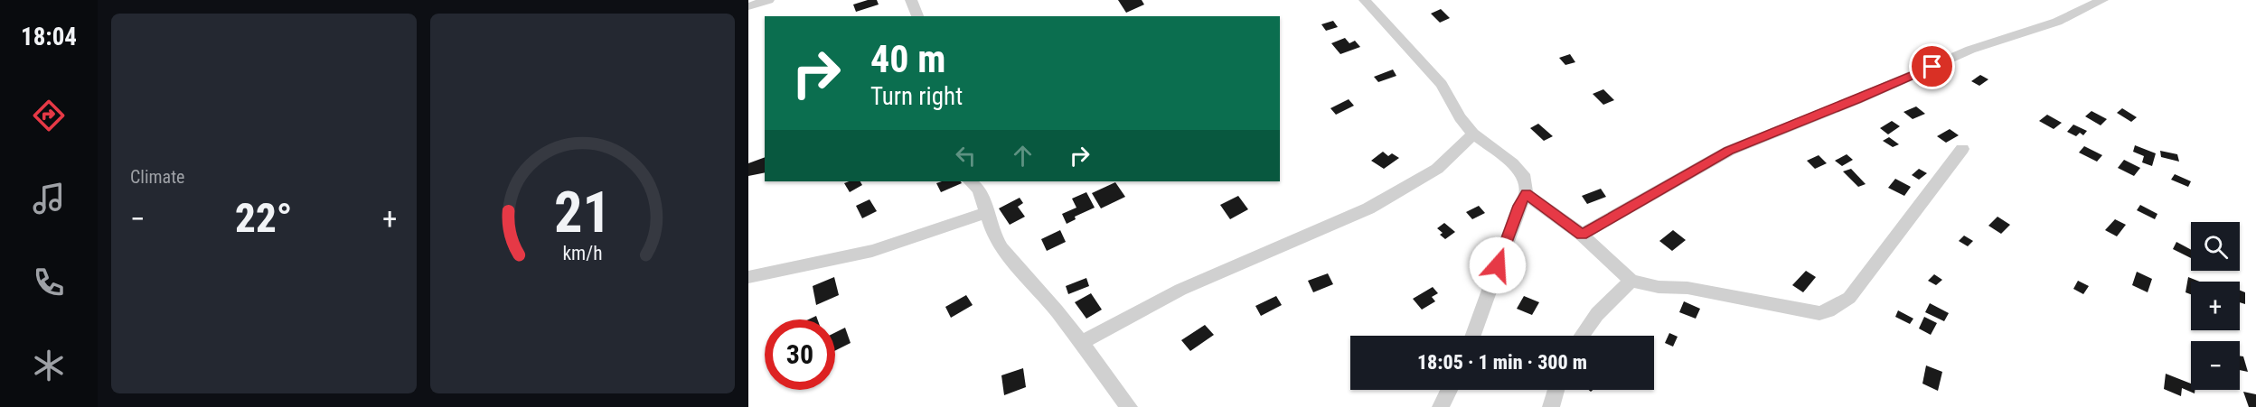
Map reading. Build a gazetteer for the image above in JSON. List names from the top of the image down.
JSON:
{
  "page": {
    "tabs": "18:04",
    "tile": "Climate",
    "turn": ["40 m", "Turn right"],
    "heat": ["−", "22°", "+"],
    "map_buttons": ["+", "−"],
    "limit": "30",
    "trip": "18:05 · 1 min · 300 m",
    "gauge": ["21", "km/h"]
  }
}
